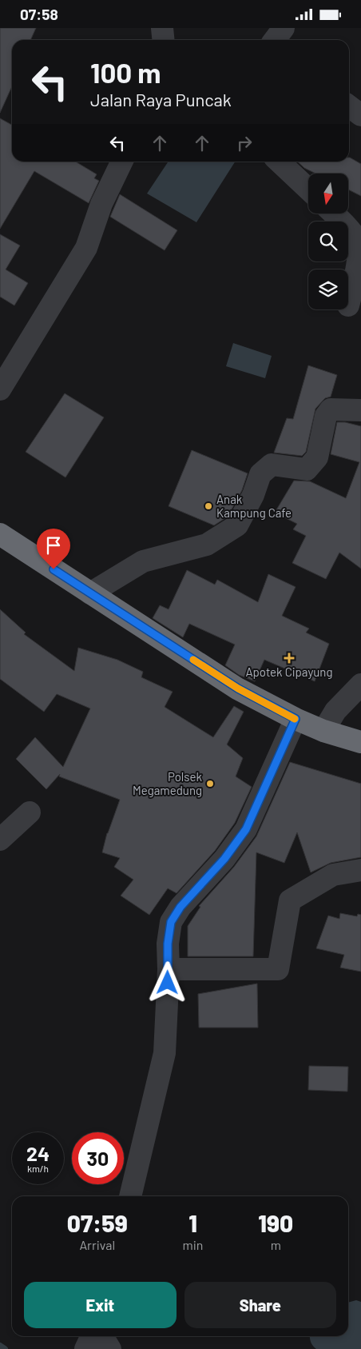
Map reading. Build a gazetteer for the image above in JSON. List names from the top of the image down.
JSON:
{
  "places": {
    "other": ["Anak Kampung Cafe", "Polsek Megamedung"],
    "health": ["Apotek Cipayung"]
  },
  "north": "bottom",
  "page": {
    "status": "07:58",
    "turn": ["100 m", "Jalan Raya Puncak"],
    "speed": "24 km/h",
    "limit": "30",
    "eta": [
      "07:59",
      "Arrival",
      "1",
      "min",
      "190",
      "m"
    ],
    "buttons": ["Exit", "Share"]
  }
}
